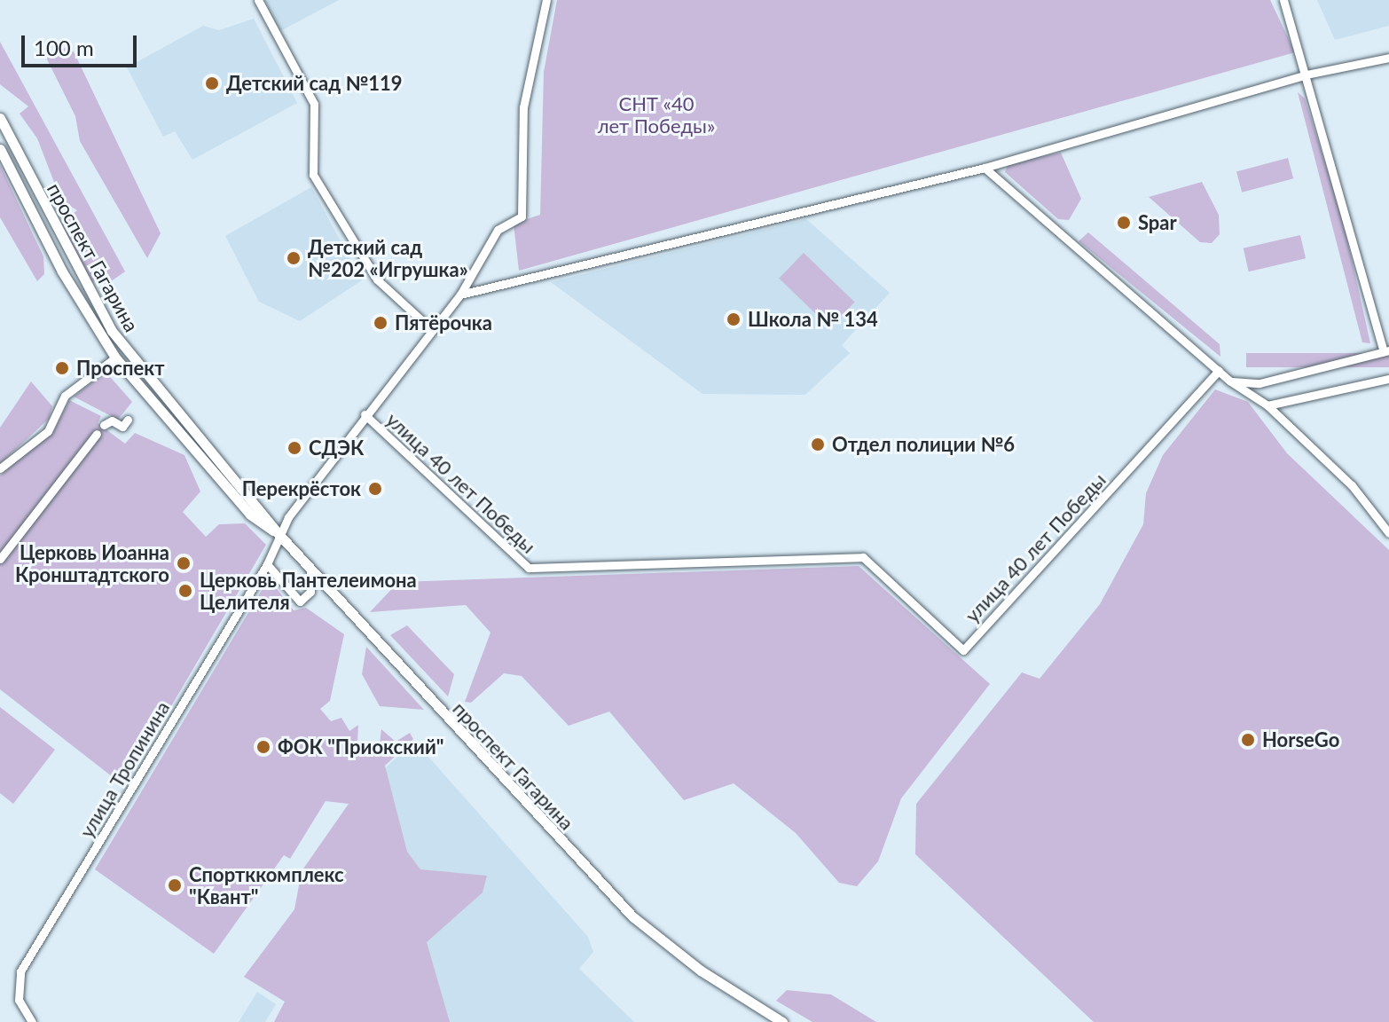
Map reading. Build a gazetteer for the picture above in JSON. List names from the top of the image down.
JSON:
{
  "streets": {
    "main road": ["проспект Гагарина"],
    "street": ["улица 40 лет Победы", "улица Тропинина"]
  },
  "crossings": [
    ["проспект Гагарина", "улица Тропинина"],
    ["улица 40 лет Победы", "улица Тропинина"]
  ],
  "parks": ["СНТ «40 лет Победы»"],
  "places": [
    "Детский сад №119",
    "Spar",
    "Детский сад №202 «Игрушка»",
    "Школа № 134",
    "Пятёрочка",
    "Проспект",
    "Отдел полиции №6",
    "СДЭК",
    "Перекрёсток",
    "Церковь Иоанна Кронштадтского",
    "Церковь Пантелеимона Целителя",
    "HorseGo",
    "ФОК \"Приокский\"",
    "Спортккомплекс \"Квант\""
  ],
  "scale_bar": "100 m"
}
